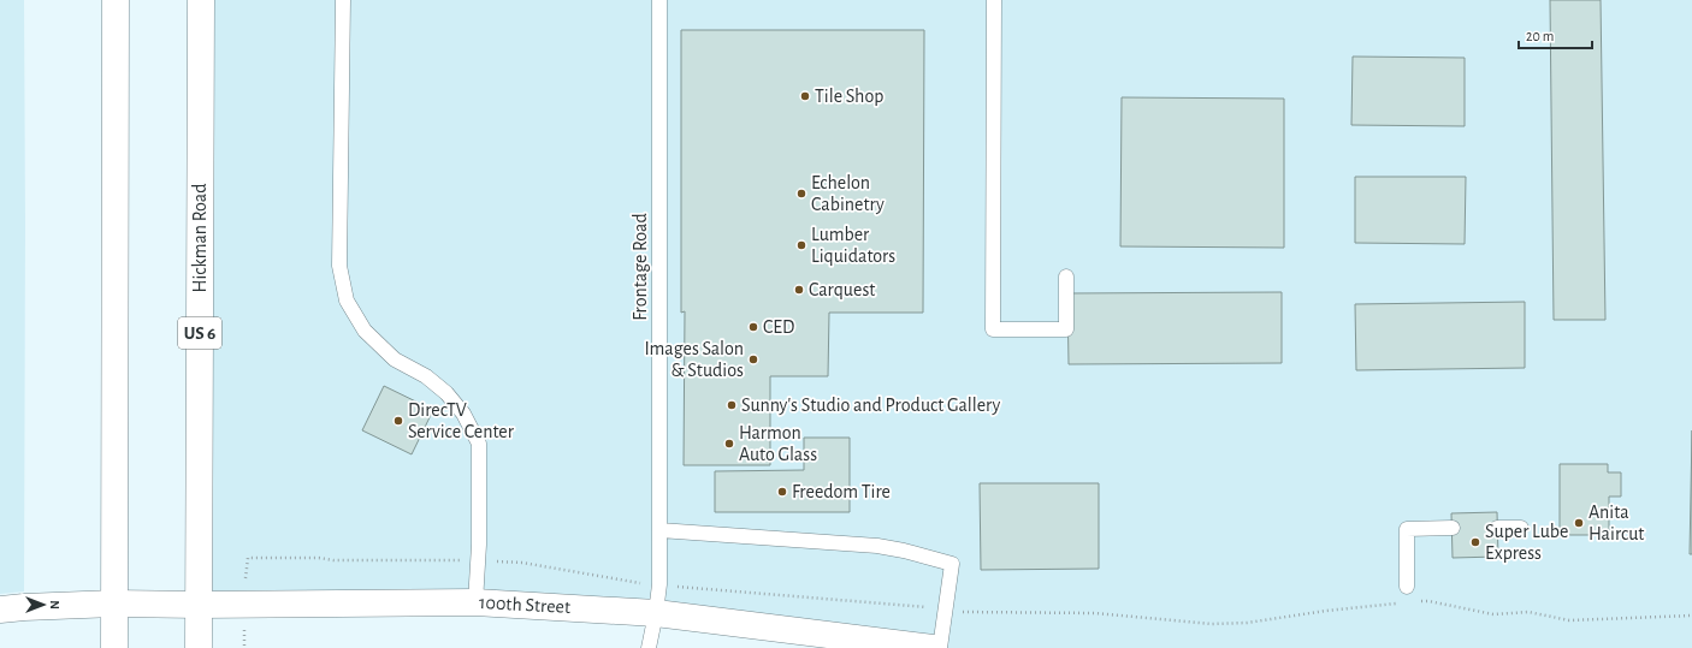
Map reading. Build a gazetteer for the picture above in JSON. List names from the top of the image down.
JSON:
{
  "streets": {
    "main road": ["Hickman Road", "US 6", "100th Street"],
    "lane": ["Frontage Road"]
  },
  "crossings": [
    ["Hickman Road", "100th Street"],
    ["Frontage Road", "100th Street"]
  ],
  "places": [
    "Tile Shop",
    "Echelon Cabinetry",
    "Lumber Liquidators",
    "Carquest",
    "CED",
    "Images Salon & Studios",
    "Sunny's Studio and Product Gallery",
    "DirecTV Service Center",
    "Harmon Auto Glass",
    "Freedom Tire",
    "Anita Haircut",
    "Super Lube Express"
  ],
  "scale_bar": "20 m",
  "north": "right"
}
